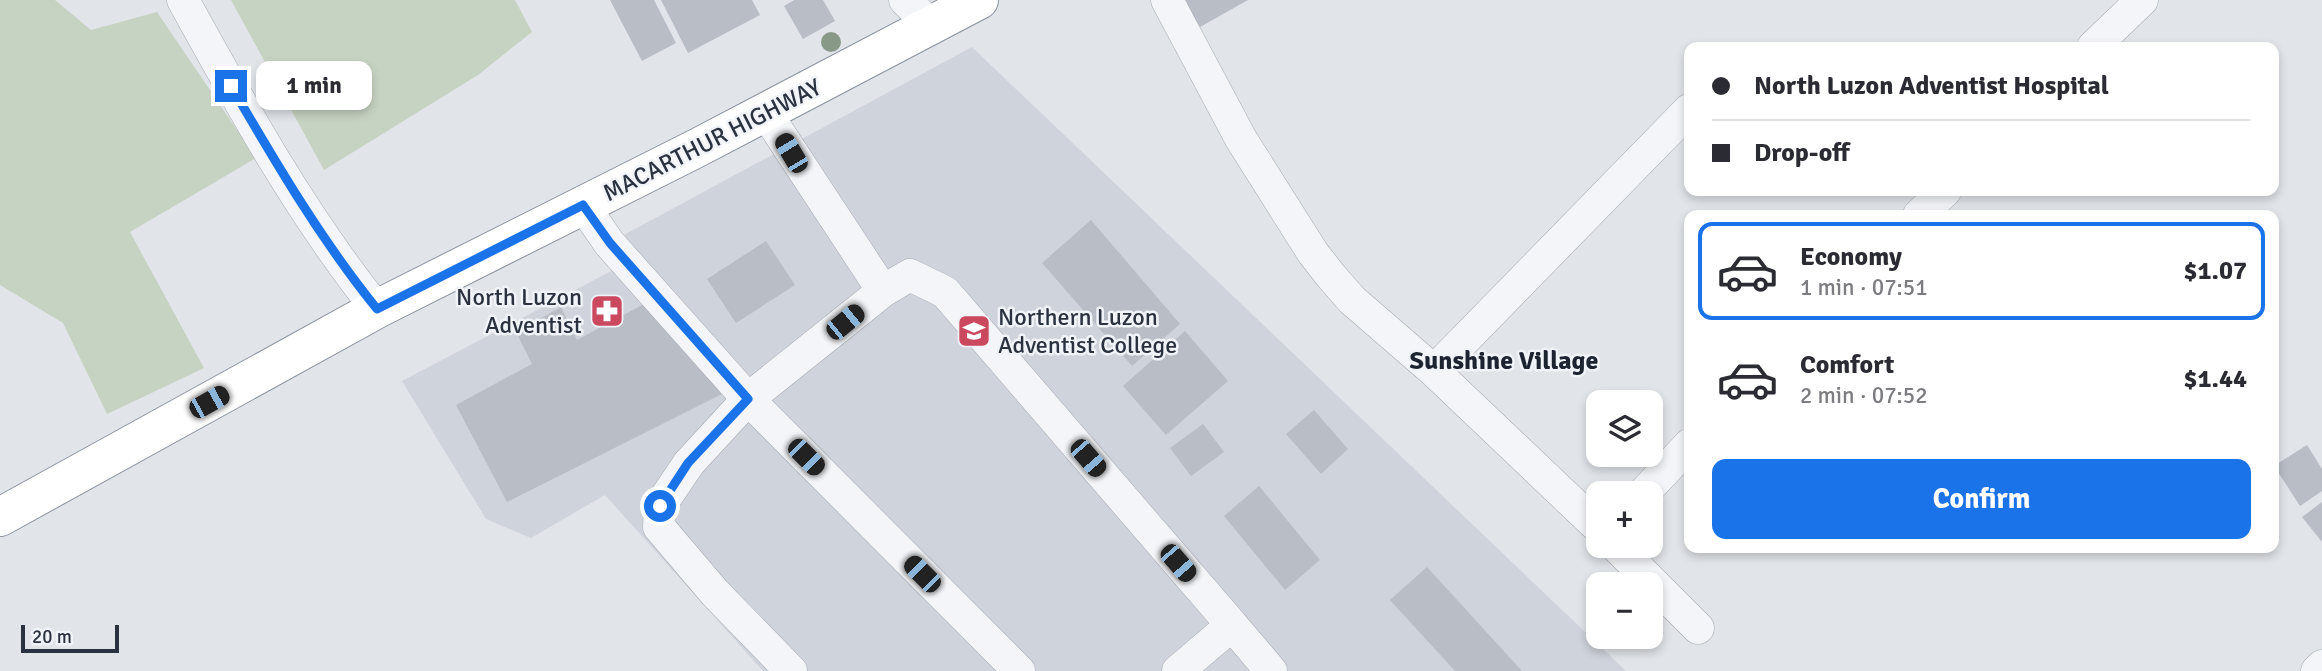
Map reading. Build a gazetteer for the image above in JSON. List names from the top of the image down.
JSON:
{
  "streets": {
    "highway": ["MACARTHUR HIGHWAY"]
  },
  "districts": ["Sunshine Village"],
  "places": {
    "pharmacy": ["North Luzon Adventist"],
    "school or university": ["Northern Luzon Adventist College"]
  },
  "scale_bar": "20 m",
  "page": {
    "banner": ["North Luzon Adventist Hospital", "Drop-off"],
    "bubble": "1 min",
    "list": [
      {
        "name": "Economy",
        "note": "1 min · 07:51",
        "value": "$1.07"
      },
      {
        "name": "Comfort",
        "note": "2 min · 07:52",
        "value": "$1.44"
      }
    ],
    "map_buttons": ["+", "−"],
    "buttons": "Confirm",
    "scale": "20 m"
  }
}
